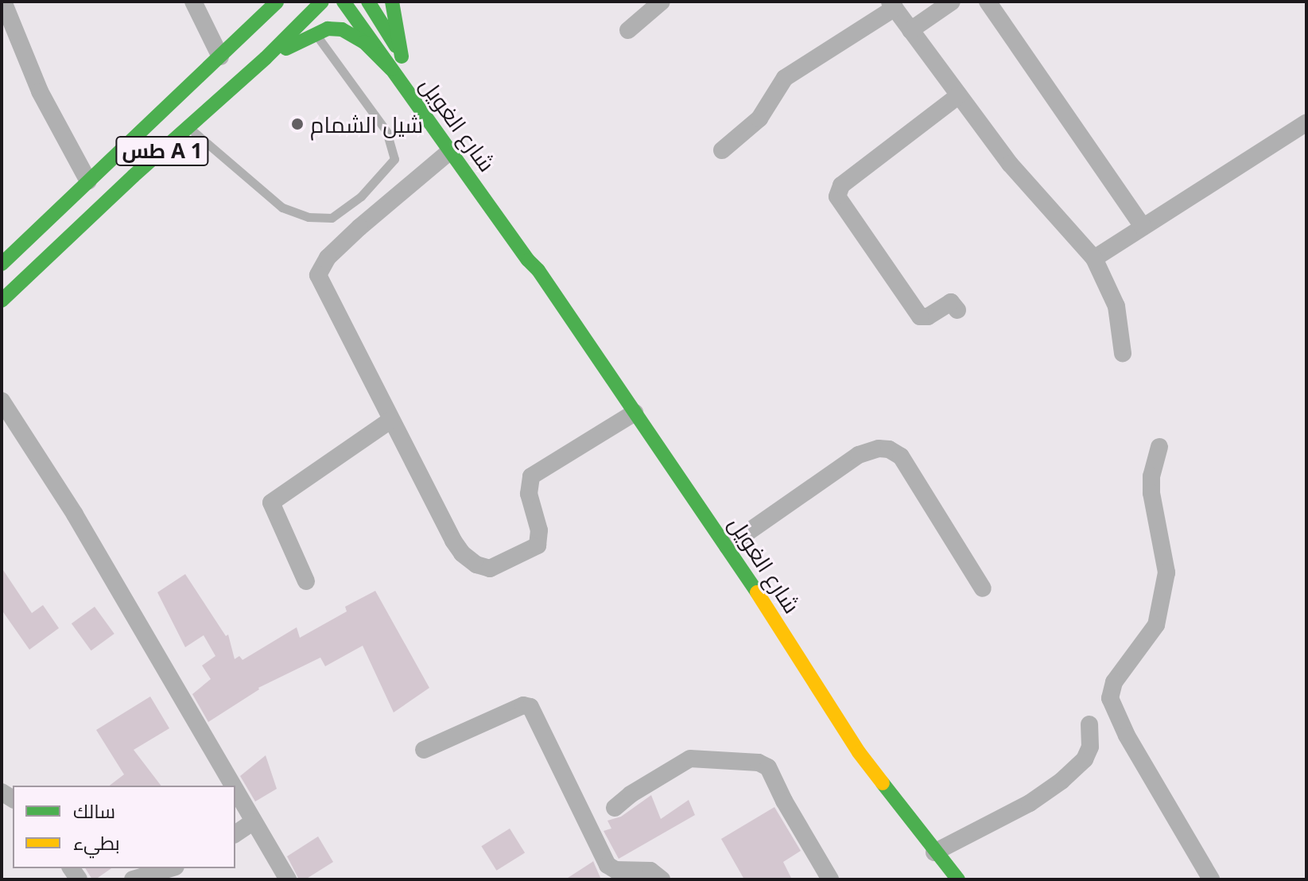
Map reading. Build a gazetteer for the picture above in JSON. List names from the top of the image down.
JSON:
{
  "streets": {
    "main road": ["شارع الغويل", "طس A 1"]
  },
  "places": ["شيل الشمام"],
  "legend": ["سالك", "بطيء"]
}
